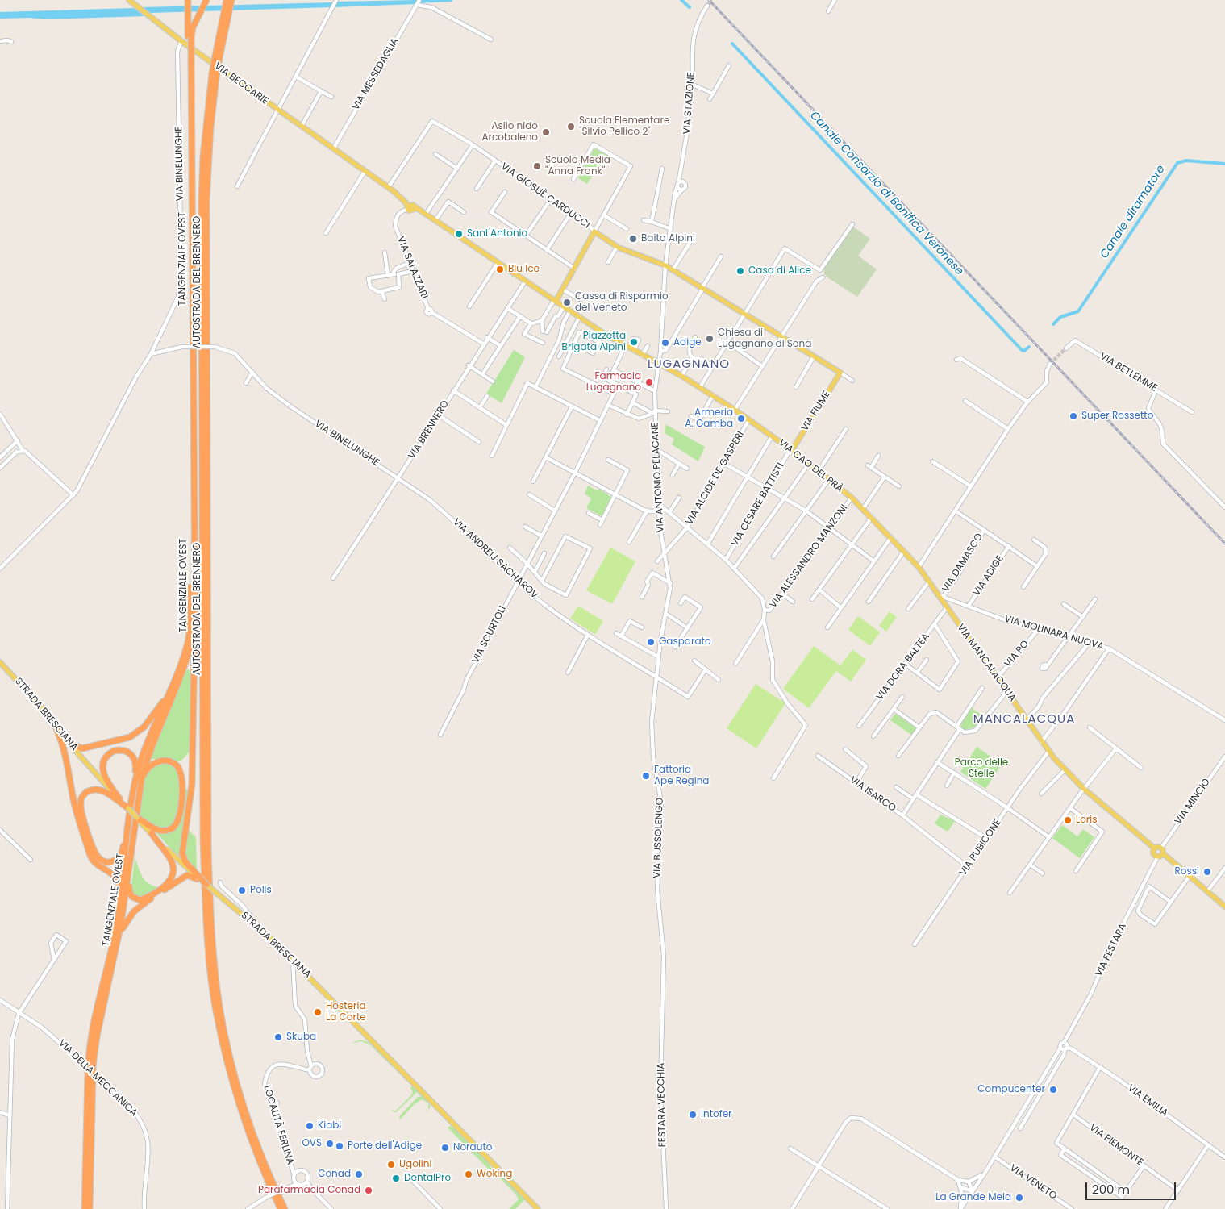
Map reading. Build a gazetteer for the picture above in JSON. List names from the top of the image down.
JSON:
{
  "streets": {
    "highway": ["TANGENZIALE OVEST", "AUTOSTRADA DEL BRENNERO"],
    "main road": [
      "VIA BECCARIE",
      "VIA FIUME",
      "VIA CAO DEL PRÀ",
      "VIA MANCALACQUA",
      "STRADA BRESCIANA"
    ],
    "street": [
      "VIA MESSEDAGLIA",
      "VIA STAZIONE",
      "VIA BINELUNGHE",
      "VIA GIOSUÈ CARDUCCI",
      "VIA SALAZZARI",
      "VIA BETLEMME",
      "VIA BRENNERO",
      "VIA ANTONIO PELACANE",
      "VIA ALCIDE DE GASPERI",
      "VIA CESARE BATTISTI",
      "VIA ALESSANDRO MANZONI",
      "VIA ANDREIJ SACHAROV",
      "VIA DAMASCO",
      "VIA ADIGE",
      "VIA MOLINARA NUOVA",
      "VIA SCURTOLI",
      "VIA PO",
      "VIA DORA BALTEA",
      "VIA ISARCO",
      "VIA MINCIO",
      "VIA BUSSOLENGO",
      "VIA RUBICONE",
      "VIA FESTARA",
      "VIA DELLA MECCANICA",
      "VIA EMILIA",
      "FESTARA VECCHIA",
      "LOCALITÀ FERLINA",
      "VIA PIEMONTE",
      "VIA VENETO"
    ]
  },
  "crossings": [
    ["VIA MESSEDAGLIA", "VIA BECCARIE"],
    ["VIA BECCARIE", "VIA BINELUNGHE"],
    ["VIA BECCARIE", "VIA GIOSUÈ CARDUCCI"],
    ["VIA BECCARIE", "VIA SALAZZARI"],
    ["VIA STAZIONE", "VIA CAO DEL PRÀ"],
    ["VIA STAZIONE", "VIA ANTONIO PELACANE"],
    ["VIA BINELUNGHE", "VIA BRENNERO"],
    ["VIA BINELUNGHE", "VIA ANDREIJ SACHAROV"],
    ["VIA SALAZZARI", "VIA BRENNERO"],
    ["VIA FIUME", "VIA CAO DEL PRÀ"],
    ["VIA FIUME", "VIA CESARE BATTISTI"],
    ["VIA BRENNERO", "VIA CAO DEL PRÀ"],
    ["VIA BRENNERO", "VIA ANDREIJ SACHAROV"],
    ["VIA CAO DEL PRÀ", "VIA ANTONIO PELACANE"],
    ["VIA CAO DEL PRÀ", "VIA ALCIDE DE GASPERI"],
    ["VIA CAO DEL PRÀ", "VIA CESARE BATTISTI"],
    ["VIA CAO DEL PRÀ", "VIA ALESSANDRO MANZONI"],
    ["VIA CAO DEL PRÀ", "VIA DAMASCO"],
    ["VIA CAO DEL PRÀ", "VIA MOLINARA NUOVA"],
    ["VIA CAO DEL PRÀ", "VIA MANCALACQUA"],
    ["VIA ANTONIO PELACANE", "VIA ALCIDE DE GASPERI"],
    ["VIA ANTONIO PELACANE", "VIA ANDREIJ SACHAROV"],
    ["VIA ANTONIO PELACANE", "VIA BUSSOLENGO"],
    ["VIA ANDREIJ SACHAROV", "VIA SCURTOLI"],
    ["VIA ANDREIJ SACHAROV", "VIA BUSSOLENGO"],
    ["VIA DAMASCO", "VIA ADIGE"],
    ["VIA DAMASCO", "VIA MOLINARA NUOVA"],
    ["VIA DAMASCO", "VIA MANCALACQUA"],
    ["VIA ADIGE", "VIA MOLINARA NUOVA"],
    ["VIA MOLINARA NUOVA", "VIA PO"],
    ["VIA MOLINARA NUOVA", "VIA MANCALACQUA"],
    ["VIA PO", "VIA MANCALACQUA"],
    ["VIA MANCALACQUA", "VIA DORA BALTEA"],
    ["VIA MANCALACQUA", "VIA RUBICONE"],
    ["VIA BUSSOLENGO", "FESTARA VECCHIA"],
    ["VIA FESTARA", "VIA EMILIA"]
  ],
  "districts": ["LUGAGNANO", "MANCALACQUA"],
  "water": ["Canale Consorzio di Bonifica Veronese", "Canale diramatore"],
  "parks": ["Parco delle Stelle"],
  "places": [
    "Scuola Elementare \"Silvio Pellico 2\"",
    "Asilo nido Arcobaleno",
    "Scuola Media \"Anna Frank\"",
    "Sant'Antonio",
    "Baita Alpini",
    "Blu Ice",
    "Casa di Alice",
    "Cassa di Risparmio del Veneto",
    "Chiesa di Lugagnano di Sona",
    "Piazzetta Brigata Alpini",
    "Adige",
    "Farmacia Lugagnano",
    "Super Rossetto",
    "Armeria A. Gamba",
    "Gasparato",
    "Fattoria Ape Regina",
    "Loris",
    "Rossi",
    "Polis",
    "Hosteria La Corte",
    "Skuba",
    "Compucenter",
    "Intofer",
    "Kiabi",
    "OVS",
    "Porte dell'Adige",
    "Norauto",
    "Ugolini",
    "Conad",
    "Woking",
    "DentalPro",
    "Parafarmacia Conad",
    "La Grande Mela"
  ],
  "scale_bar": "200 m"
}
